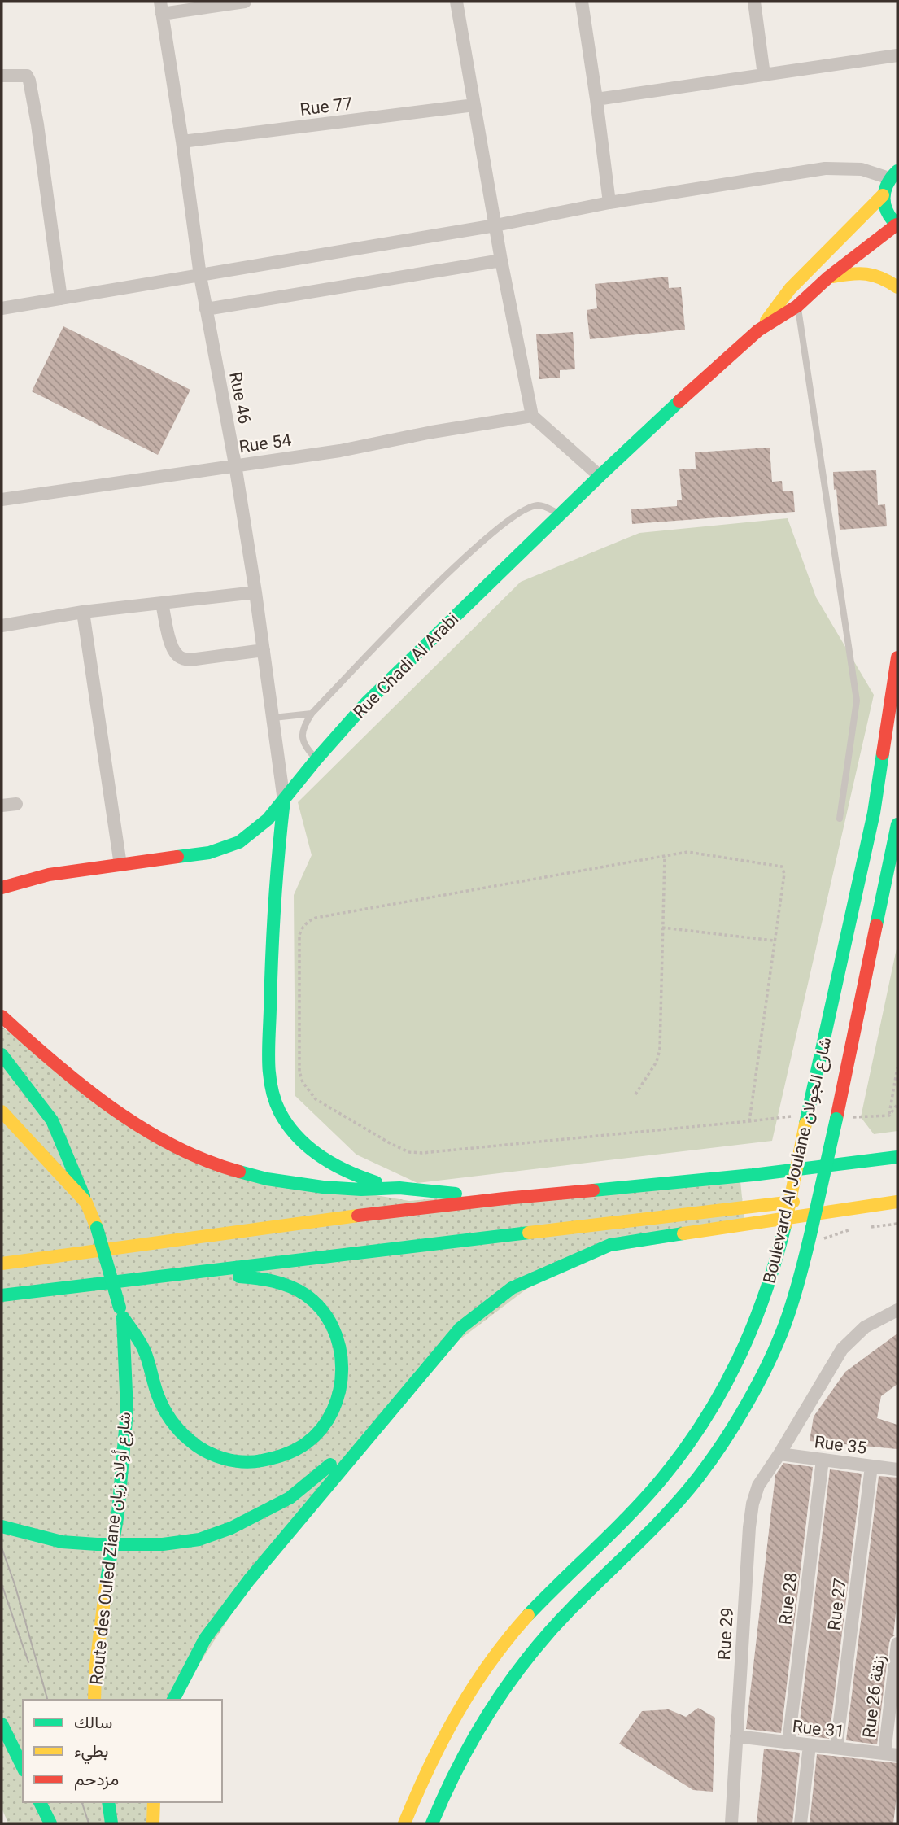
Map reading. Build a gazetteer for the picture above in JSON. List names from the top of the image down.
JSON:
{
  "streets": {
    "main road": ["Rue Chadi Al Arabi", "Boulevard Al Joulane شارع الجولان", "Route des Ouled Ziane شارع أولاد زيان"],
    "street": [
      "Rue 77",
      "Rue 46",
      "Rue 54",
      "Rue 35",
      "Rue 28",
      "Rue 27",
      "Rue 29",
      "Rue 26 زنقة",
      "Rue 31"
    ]
  },
  "crossings": [
    ["Rue 77", "Rue 46"],
    ["Rue 46", "Rue 54"],
    ["Rue 46", "Rue Chadi Al Arabi"],
    ["Rue 35", "Rue 28"],
    ["Rue 35", "Rue 27"],
    ["Rue 35", "Rue 29"],
    ["Rue 28", "Rue 31"],
    ["Rue 27", "Rue 31"],
    ["Rue 29", "Rue 31"],
    ["Rue 26 زنقة", "Rue 31"]
  ],
  "legend": ["سالك", "بطيء", "مزدحم"]
}
